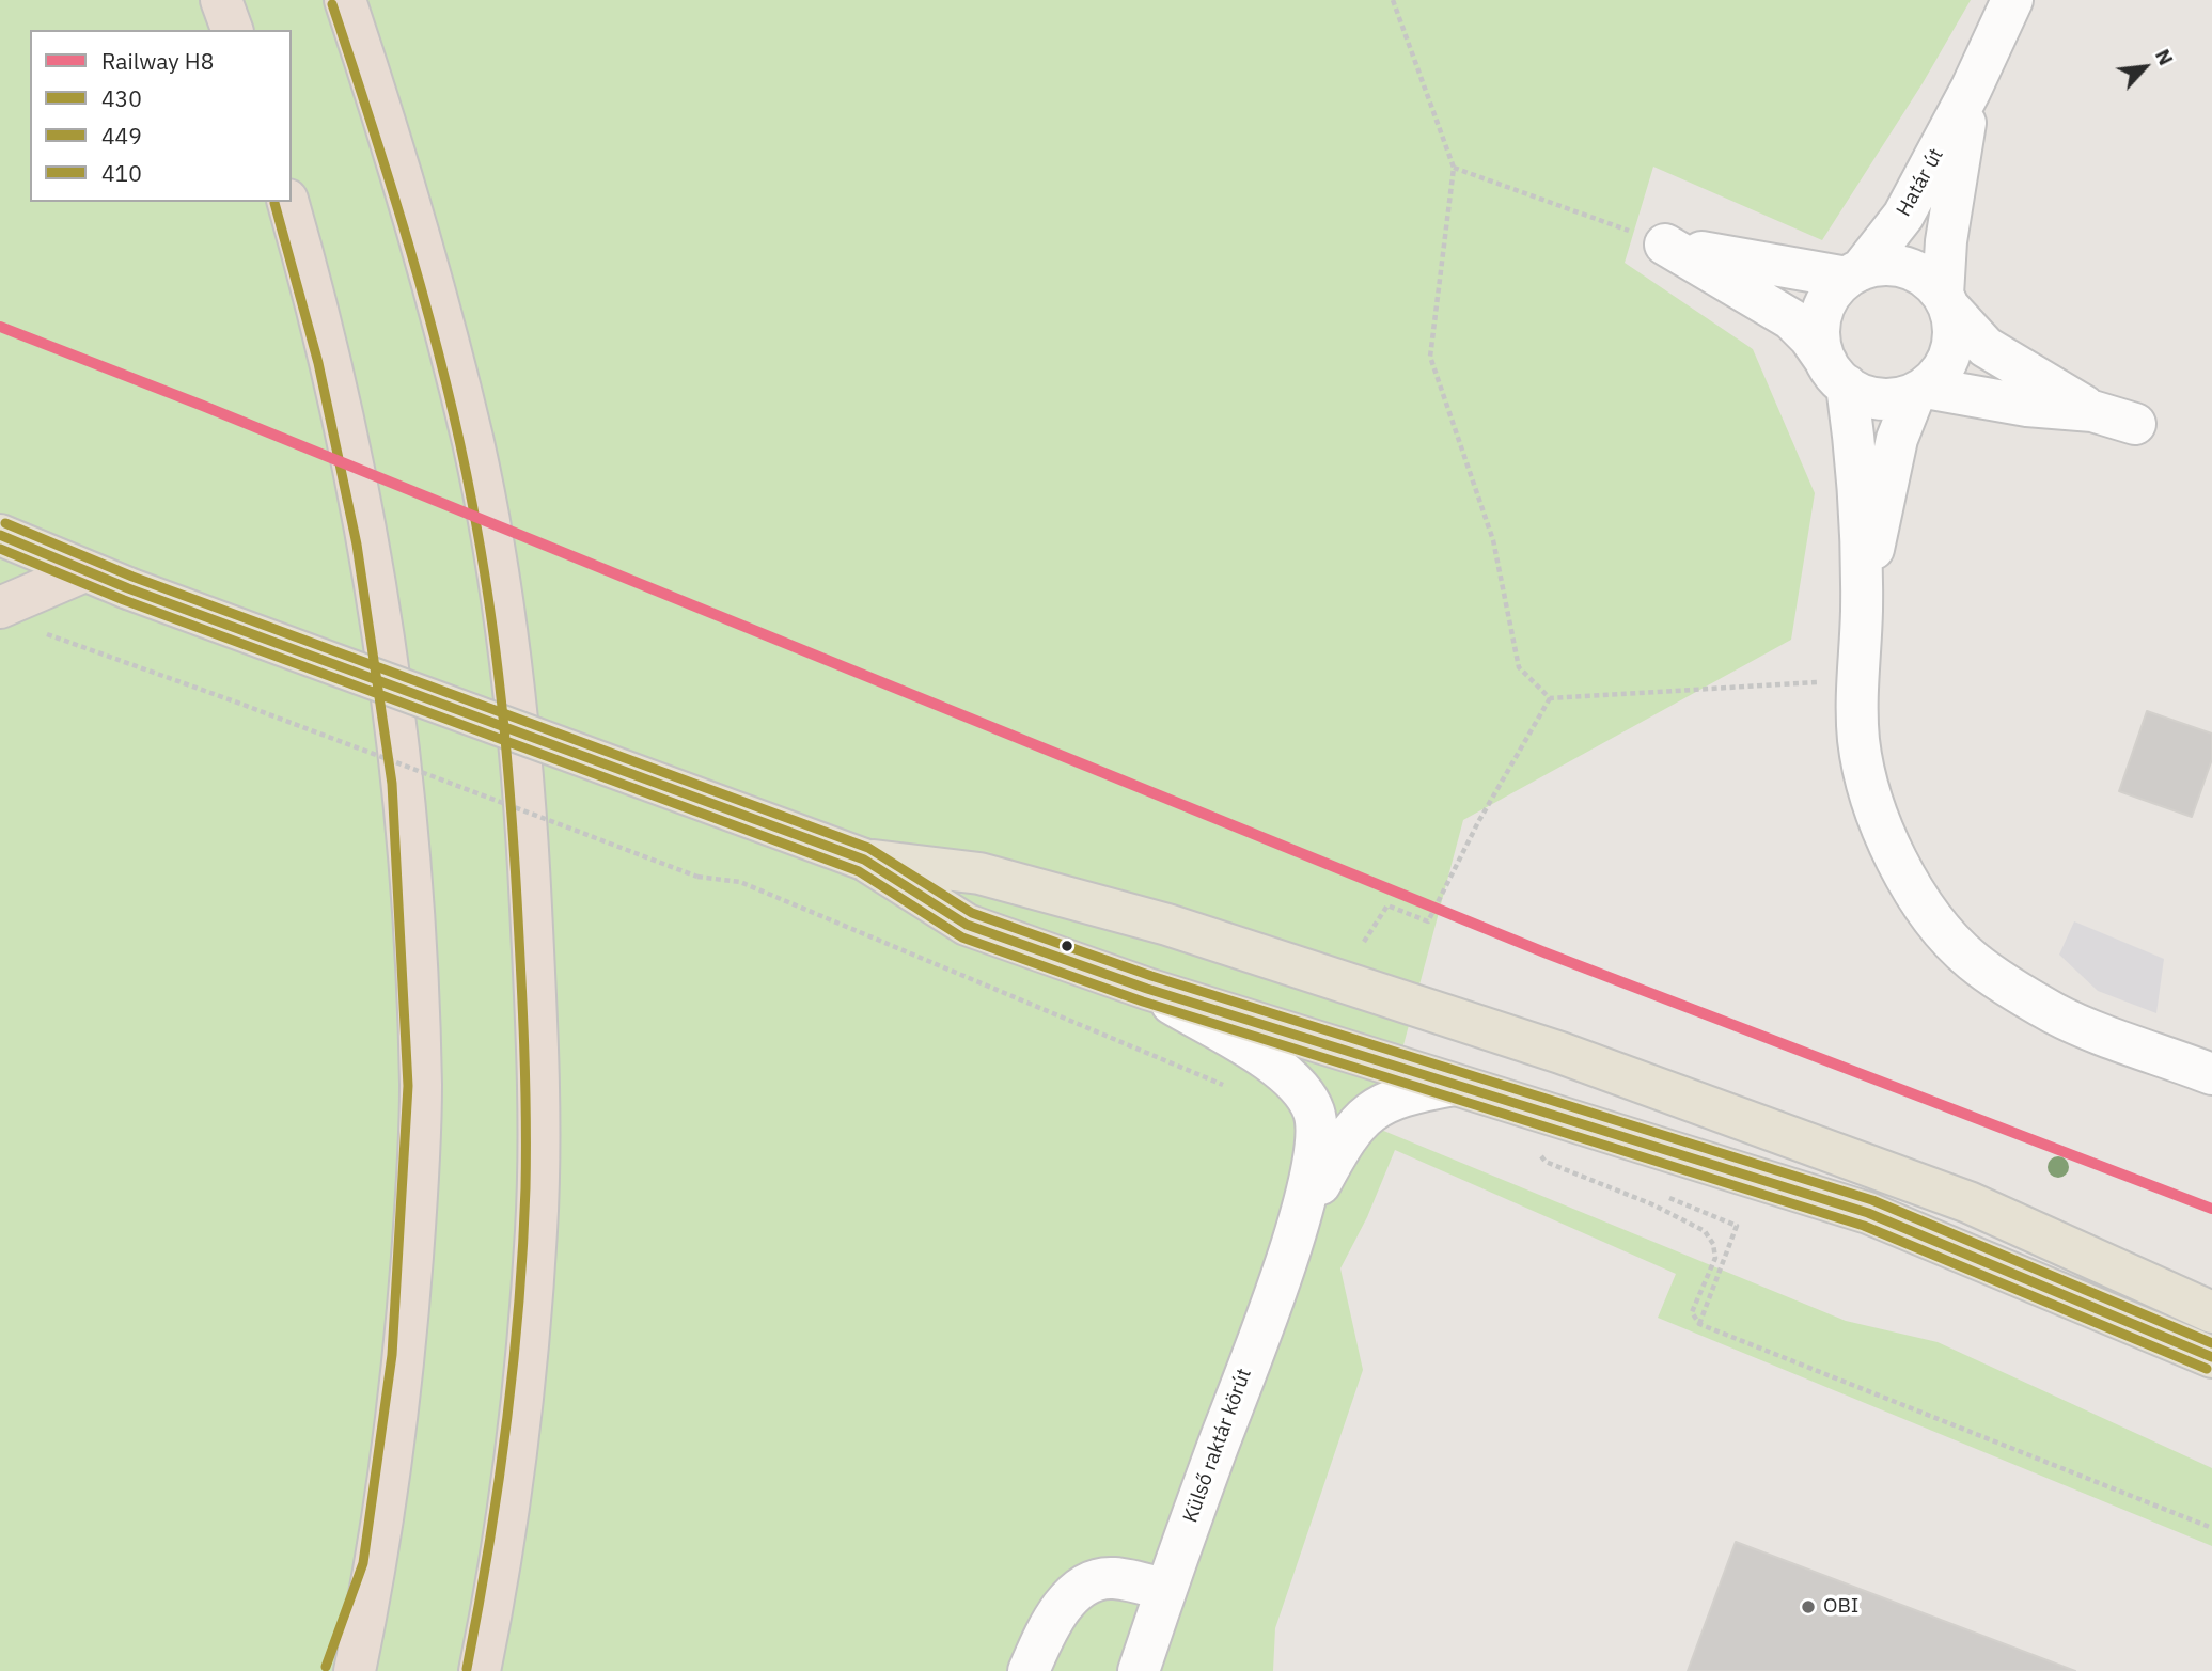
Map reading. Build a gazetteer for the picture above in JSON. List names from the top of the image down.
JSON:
{
  "streets": {
    "street": ["Határ út", "Külső raktár körút"]
  },
  "places": ["OBI"],
  "lines": [
    "transit line 449",
    "rail line H8",
    "transit line 410",
    "transit line 430"
  ],
  "legend": [
    "Railway H8",
    "430",
    "449",
    "410"
  ],
  "north": "top right"
}
